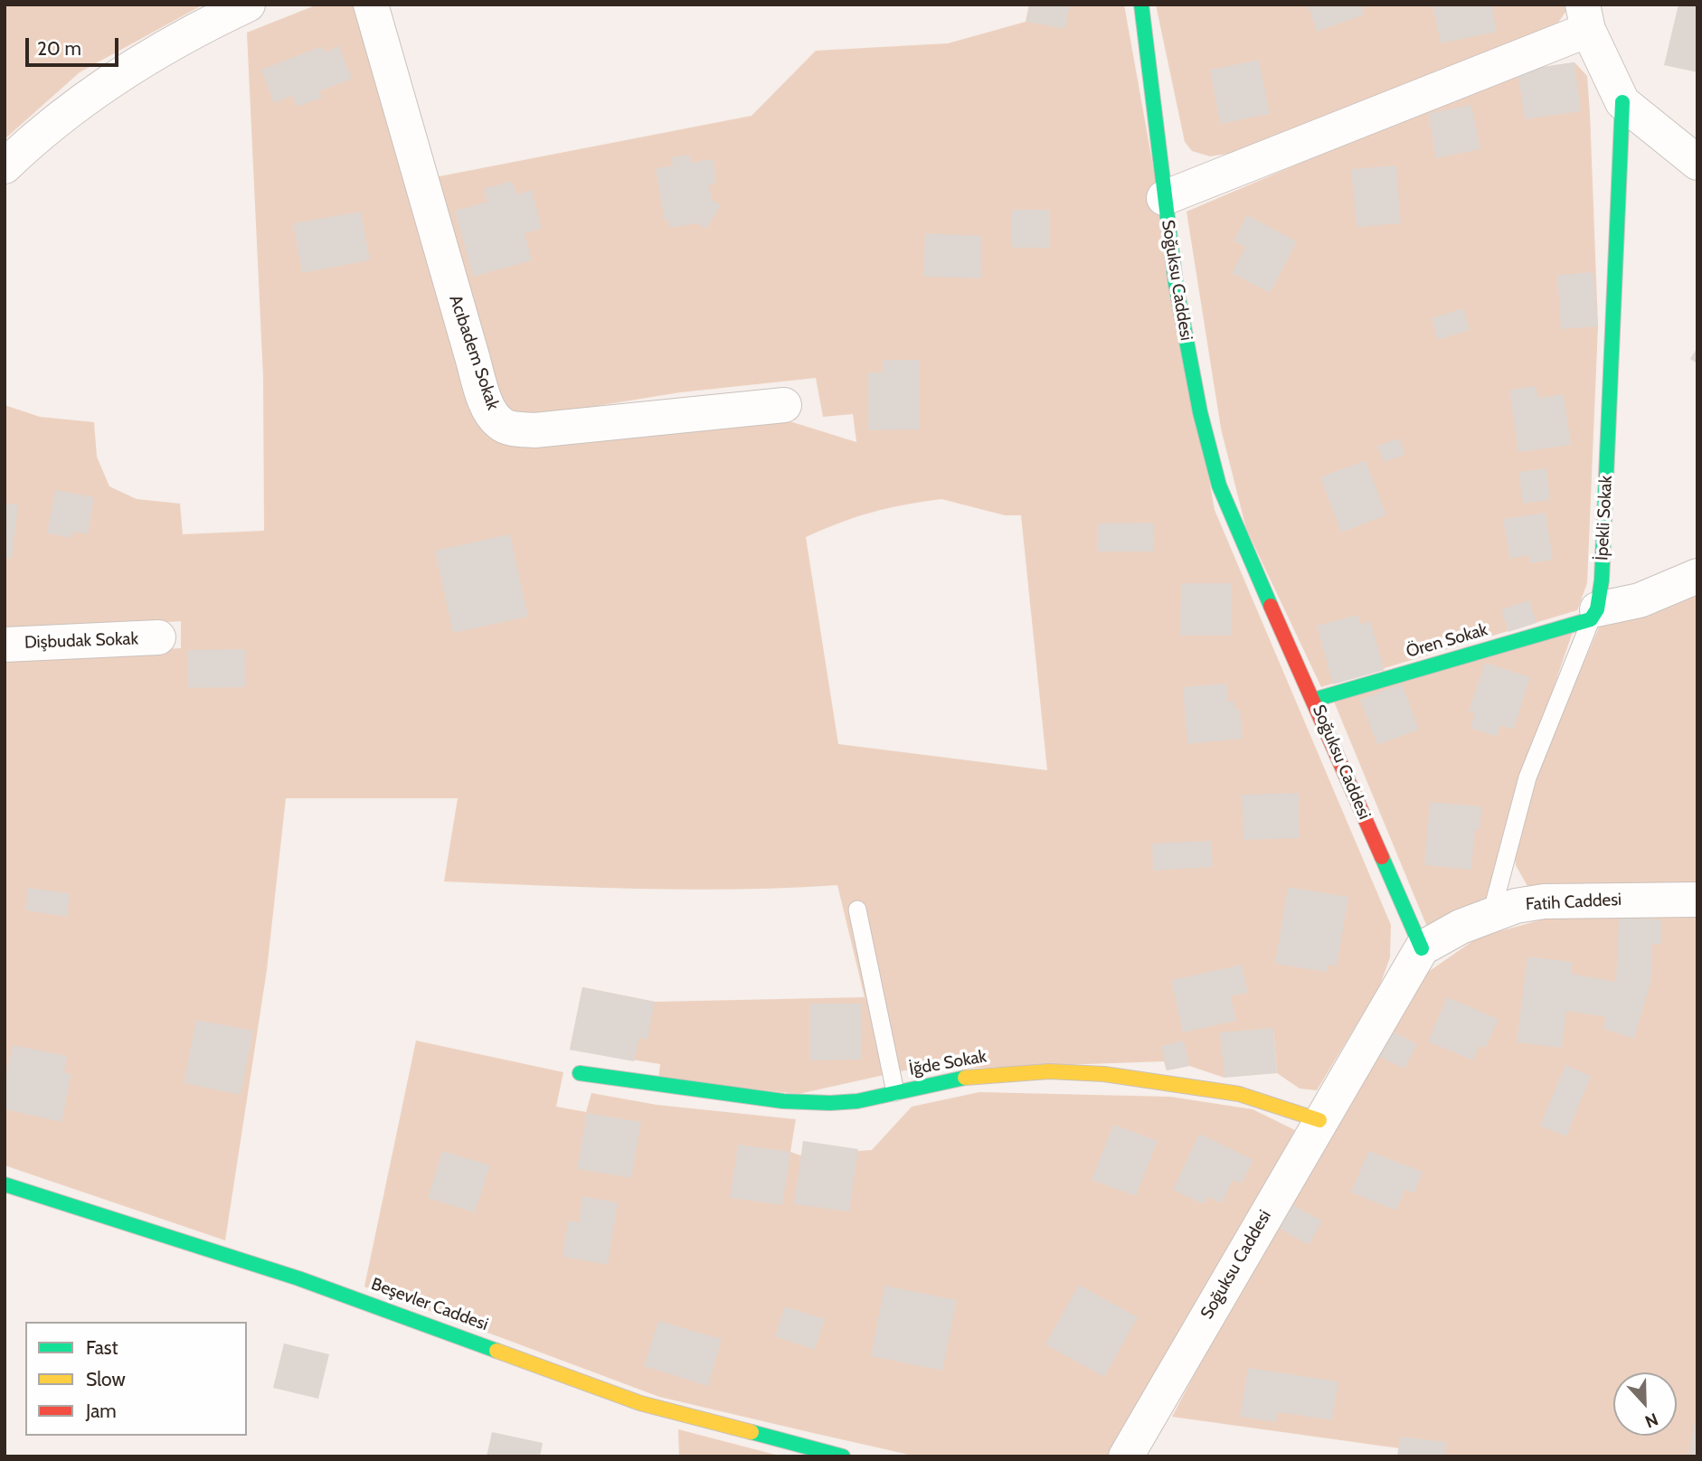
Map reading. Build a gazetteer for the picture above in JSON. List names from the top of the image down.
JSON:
{
  "streets": {
    "street": [
      "Soğuksu Caddesi",
      "Acıbadem Sokak",
      "İpekli Sokak",
      "Dişbudak Sokak",
      "Ören Sokak",
      "Fatih Caddesi",
      "İğde Sokak",
      "Beşevler Caddesi"
    ]
  },
  "crossings": [
    ["Soğuksu Caddesi", "Ören Sokak"],
    ["Soğuksu Caddesi", "Fatih Caddesi"],
    ["Soğuksu Caddesi", "İğde Sokak"],
    ["İpekli Sokak", "Ören Sokak"],
    ["İpekli Sokak", "Fatih Caddesi"]
  ],
  "legend": ["Fast", "Slow", "Jam"],
  "scale_bar": "20 m",
  "north": "bottom"
}
